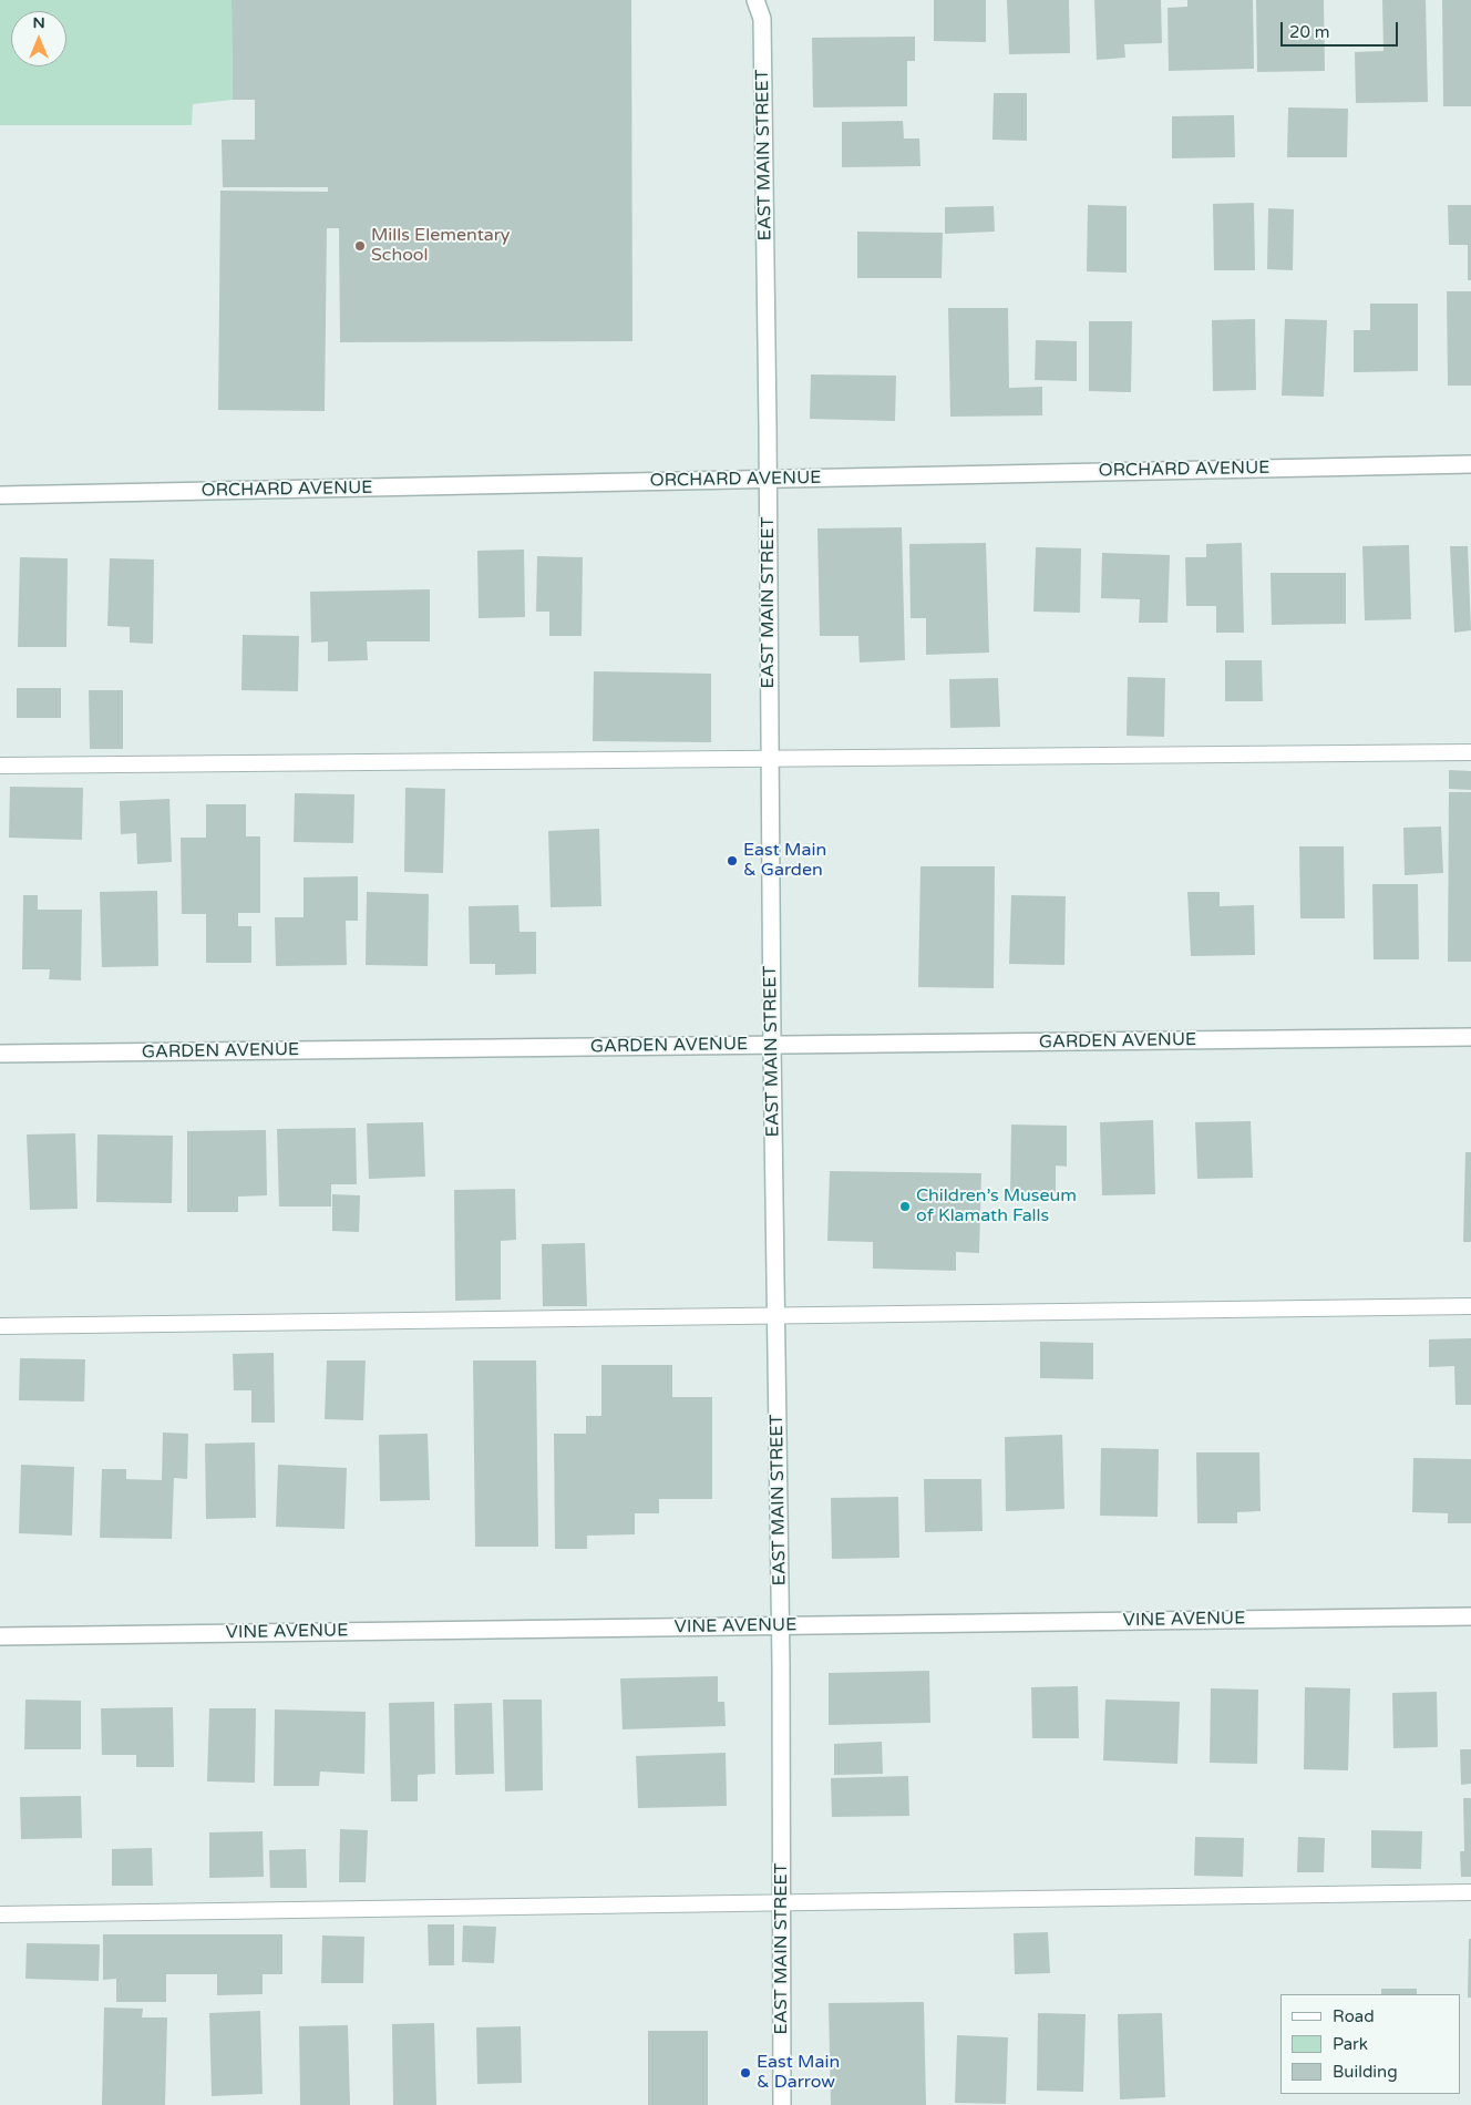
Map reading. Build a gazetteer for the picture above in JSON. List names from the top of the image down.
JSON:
{
  "streets": {
    "street": [
      "EAST MAIN STREET",
      "ORCHARD AVENUE",
      "GARDEN AVENUE",
      "VINE AVENUE"
    ]
  },
  "crossings": [
    ["EAST MAIN STREET", "ORCHARD AVENUE"],
    ["EAST MAIN STREET", "GARDEN AVENUE"],
    ["EAST MAIN STREET", "VINE AVENUE"]
  ],
  "places": [
    "Mills Elementary School",
    "East Main & Garden",
    "Children’s Museum of Klamath Falls",
    "East Main & Darrow"
  ],
  "legend": ["Road", "Park", "Building"],
  "scale_bar": "20 m",
  "north": "top"
}
